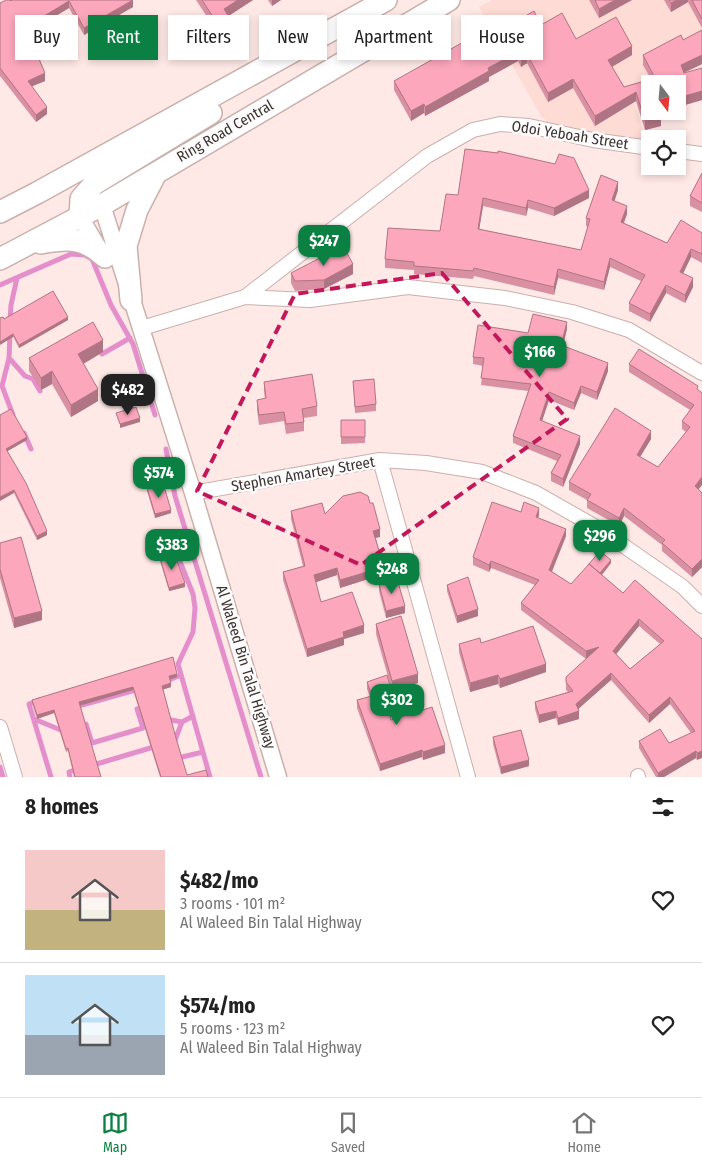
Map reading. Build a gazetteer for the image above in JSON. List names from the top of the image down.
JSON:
{
  "streets": {
    "main road": ["Ring Road Central"],
    "street": ["Odoi Yeboah Street", "Stephen Amartey Street", "Al Waleed Bin Talal Highway"]
  },
  "crossings": [
    ["Ring Road Central", "Al Waleed Bin Talal Highway"],
    ["Stephen Amartey Street", "Al Waleed Bin Talal Highway"]
  ],
  "north": "bottom",
  "page": {
    "chip": [
      "Buy",
      "Rent",
      "Filters",
      "New",
      "Apartment",
      "House"
    ],
    "price": [
      "$247",
      "$166",
      "$482",
      "$574",
      "$296",
      "$383",
      "$248",
      "$302"
    ],
    "heading": "8 homes",
    "list": [
      {
        "name": "$482/mo",
        "note": "3 rooms · 101 m² · Al Waleed Bin Talal Highway"
      },
      {
        "name": "$574/mo",
        "note": "5 rooms · 123 m² · Al Waleed Bin Talal Highway"
      }
    ],
    "tabs": ["Map", "Saved", "Home"]
  }
}
